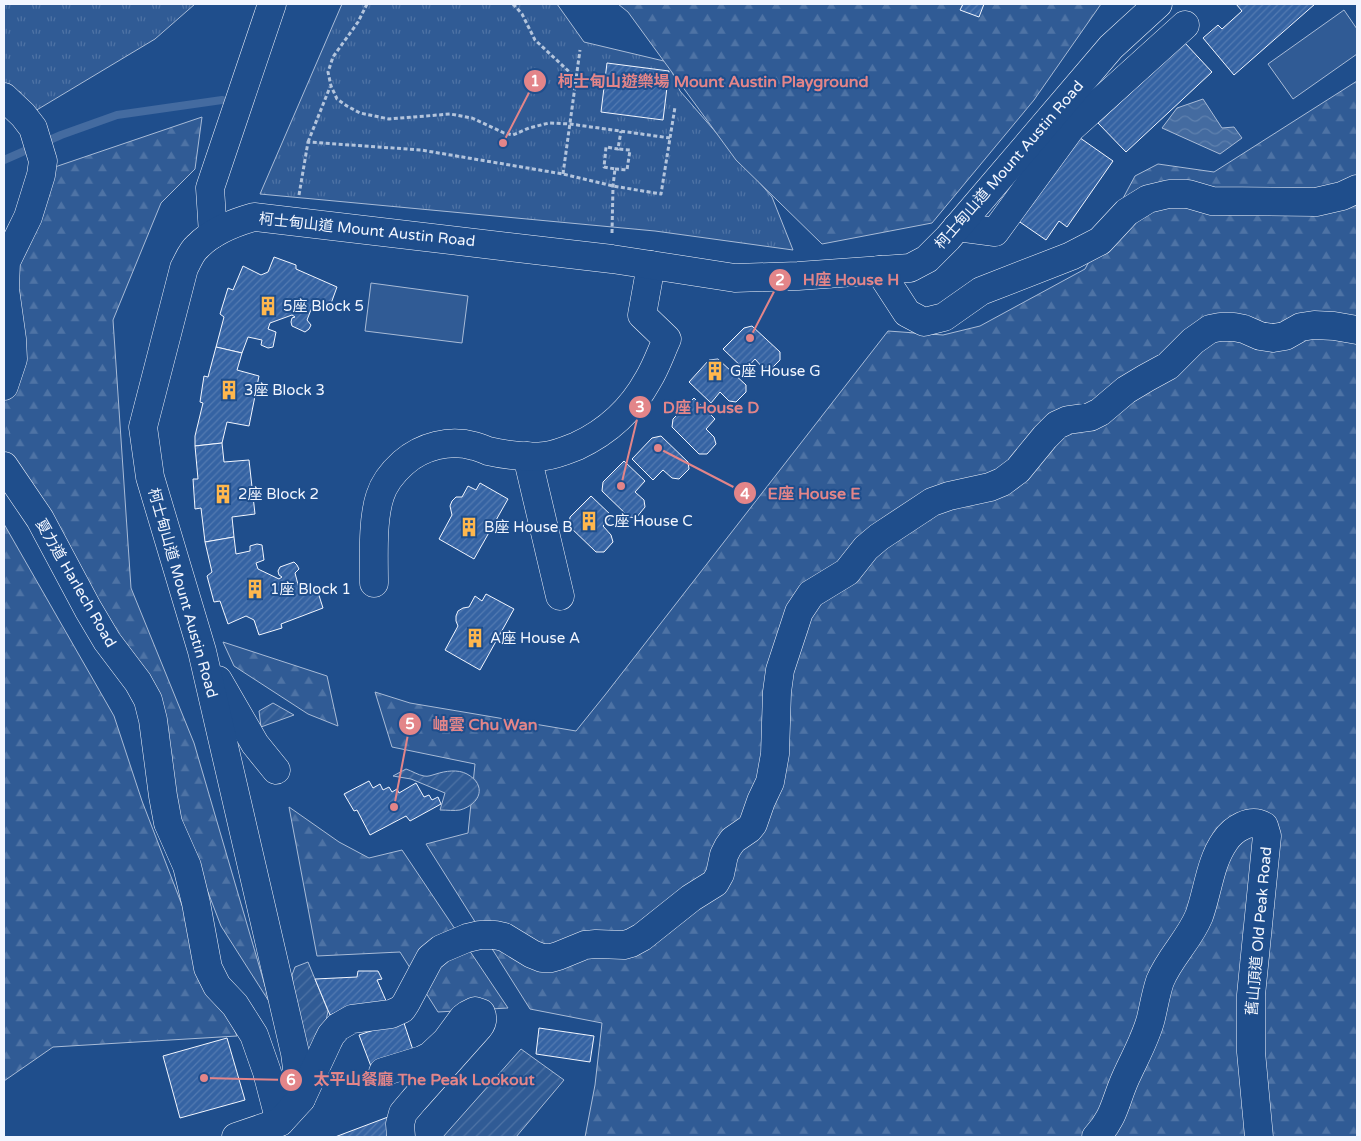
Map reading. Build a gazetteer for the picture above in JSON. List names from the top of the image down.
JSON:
{
  "streets": {
    "street": ["柯士甸山道 Mount Austin Road", "夏力道 Harlech Road", "舊山頂道 Old Peak Road"]
  },
  "places": {
    "other": [
      "柯士甸山遊樂場 Mount Austin Playground",
      "H座 House H",
      "E座 House E",
      "D座 House D",
      "岫雲 Chu Wan",
      "太平山餐廳 The Peak Lookout"
    ],
    "building": [
      "5座 Block 5",
      "G座 House G",
      "3座 Block 3",
      "2座 Block 2",
      "C座 House C",
      "B座 House B",
      "1座 Block 1",
      "A座 House A"
    ]
  }
}
